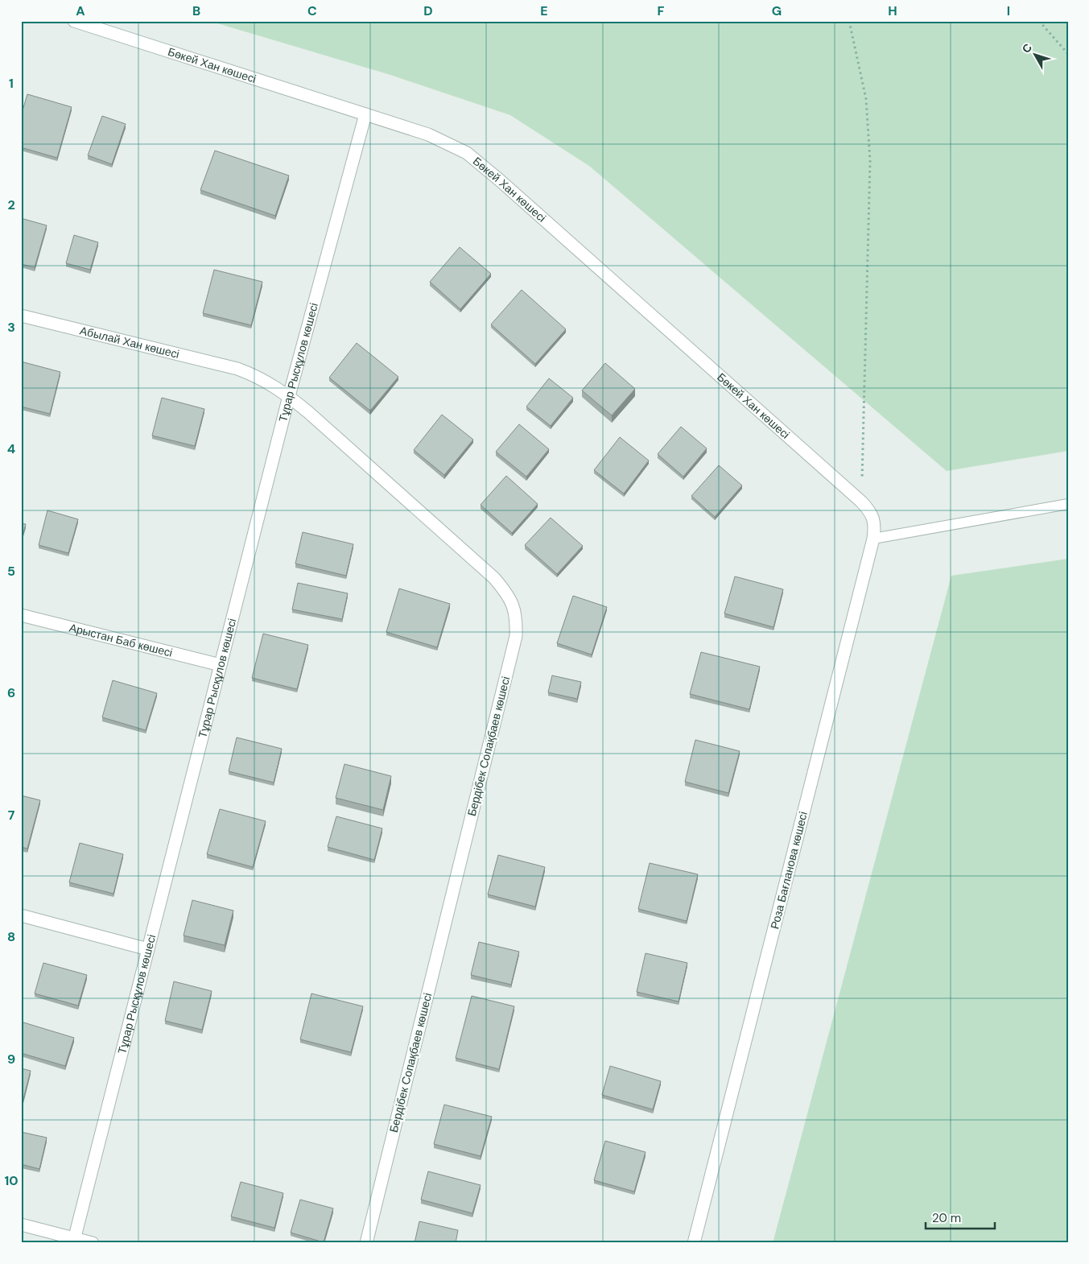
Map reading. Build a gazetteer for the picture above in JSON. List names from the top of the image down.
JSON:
{
  "streets": {
    "street": [
      "Бөкей Хан көшесі",
      "Абылай Хан көшесі",
      "Тұрар Рысқұлов көшесі",
      "Арыстан Баб көшесі",
      "Бердібек Сопақбаев көшесі",
      "Роза Бағланова көшесі"
    ]
  },
  "crossings": [
    ["Бөкей Хан көшесі", "Тұрар Рысқұлов көшесі"],
    ["Бөкей Хан көшесі", "Роза Бағланова көшесі"],
    ["Абылай Хан көшесі", "Бердібек Сопақбаев көшесі"],
    ["Тұрар Рысқұлов көшесі", "Арыстан Баб көшесі"],
    ["Тұрар Рысқұлов көшесі", "Бердібек Сопақбаев көшесі"]
  ],
  "scale_bar": "20 m",
  "north": "top left",
  "grid": {
    "columns": [
      "A",
      "B",
      "C",
      "D",
      "E",
      "F",
      "G",
      "H",
      "I"
    ],
    "rows": [
      "1",
      "2",
      "3",
      "4",
      "5",
      "6",
      "7",
      "8",
      "9",
      "10"
    ]
  }
}
